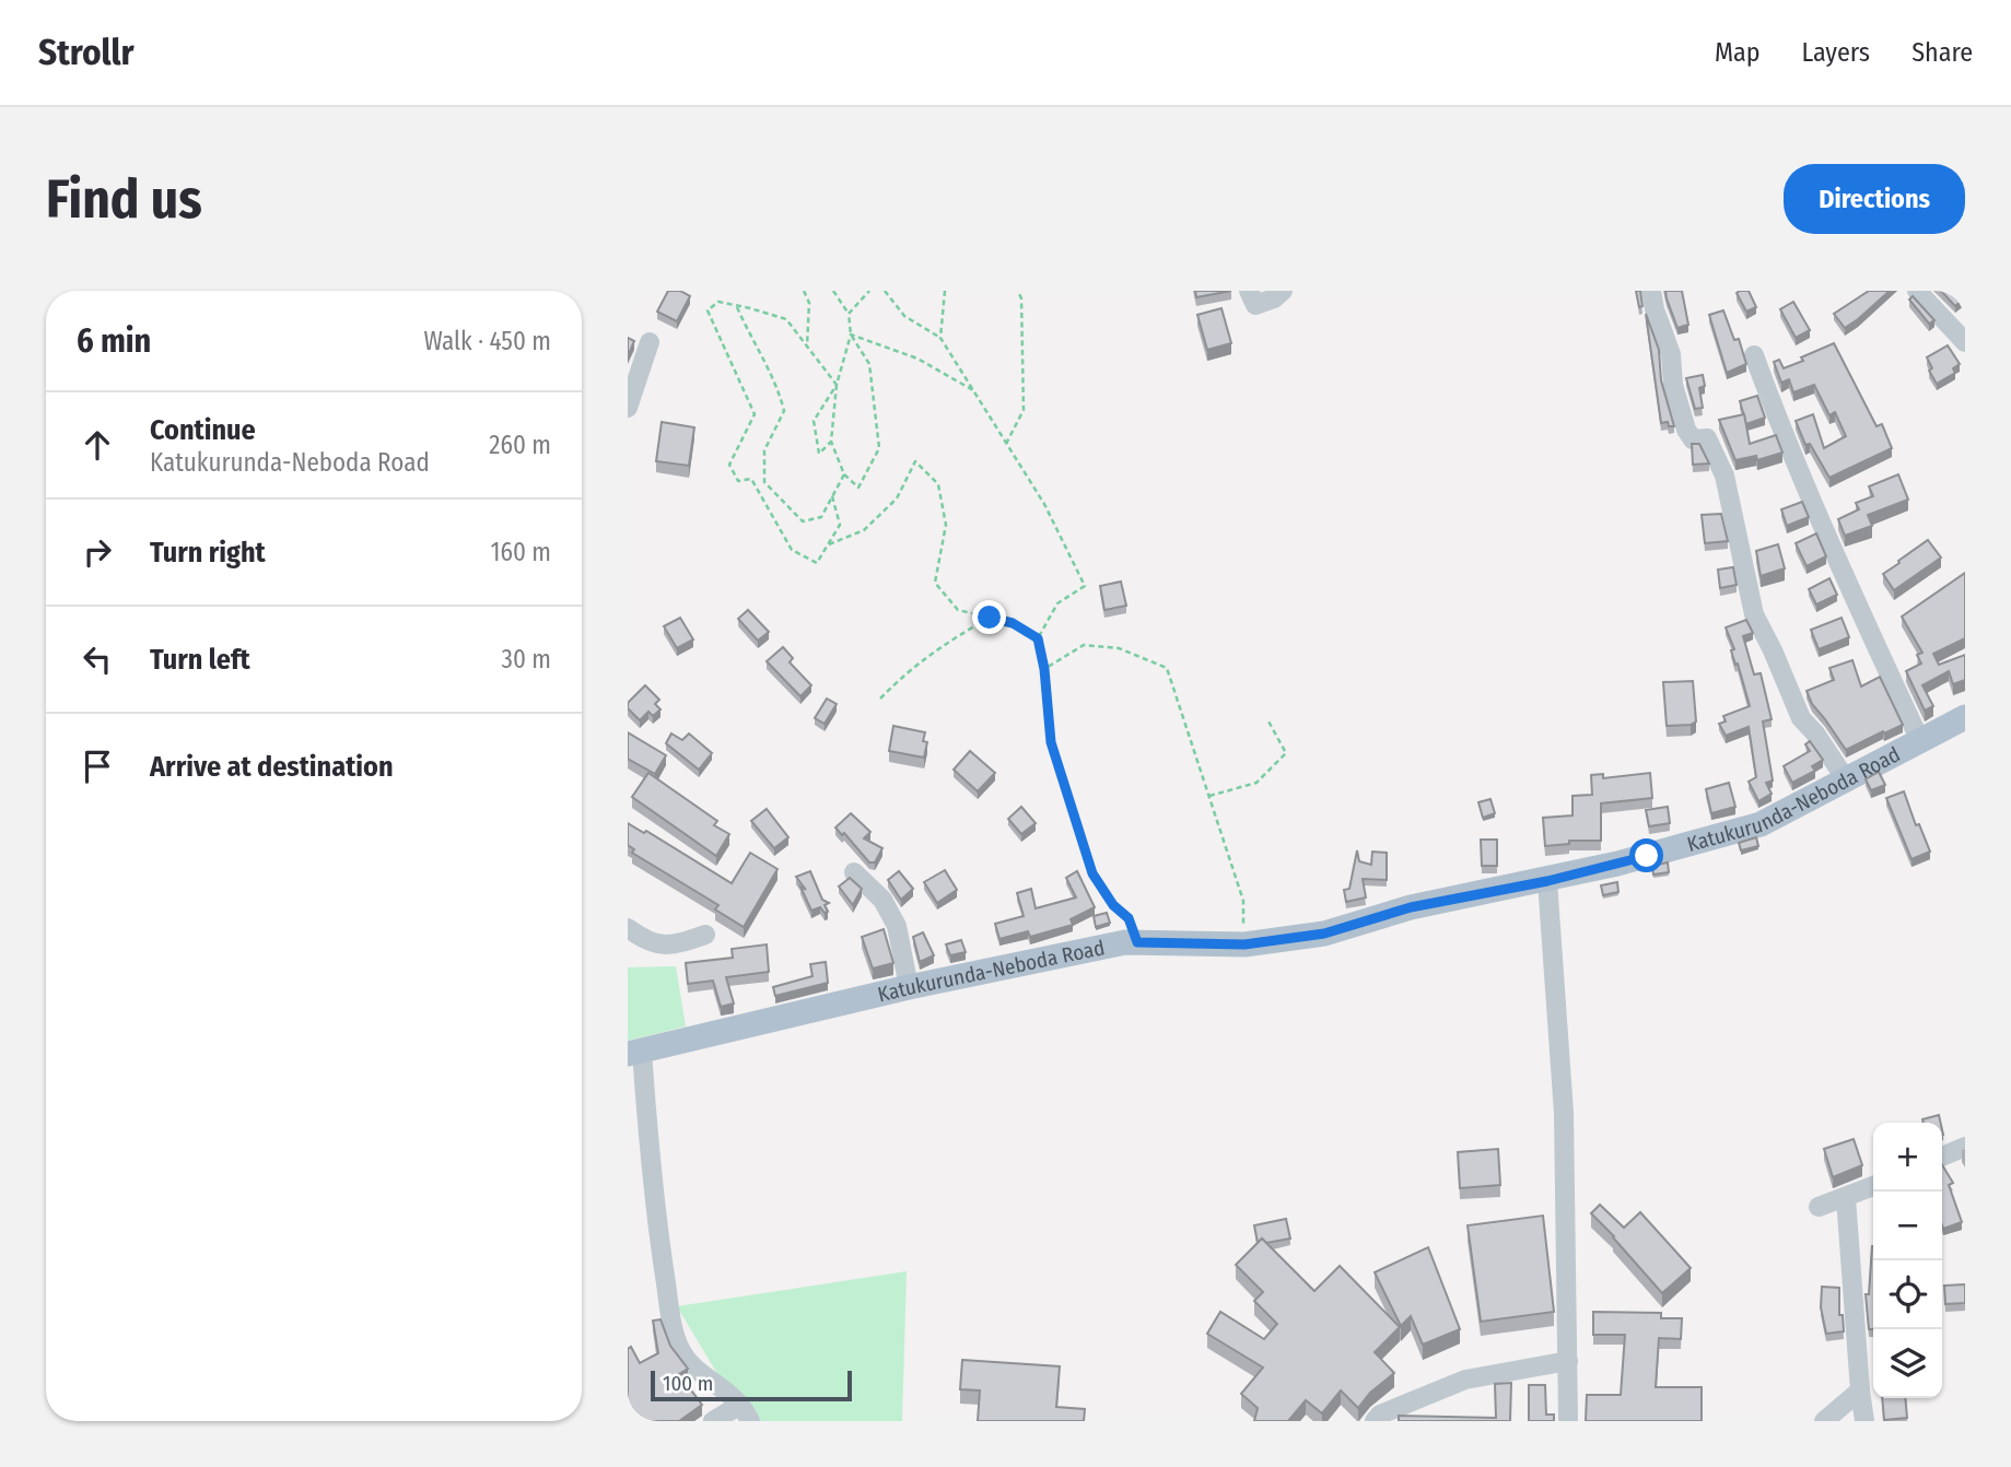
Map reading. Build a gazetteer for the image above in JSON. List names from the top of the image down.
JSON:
{
  "streets": {
    "main road": ["Katukurunda-Neboda Road"]
  },
  "scale_bar": "100 m",
  "page": {
    "header": "Strollr",
    "nav": ["Map", "Layers", "Share"],
    "buttons": "Directions",
    "title": "Find us",
    "heading": ["6 min", "Walk · 450 m"],
    "list": [
      ["Continue", "Katukurunda-Neboda Road", "260 m"],
      ["Turn right", "160 m"],
      ["Turn left", "30 m"],
      "Arrive at destination"
    ],
    "map_buttons": ["+", "−"],
    "scale": "100 m"
  }
}
